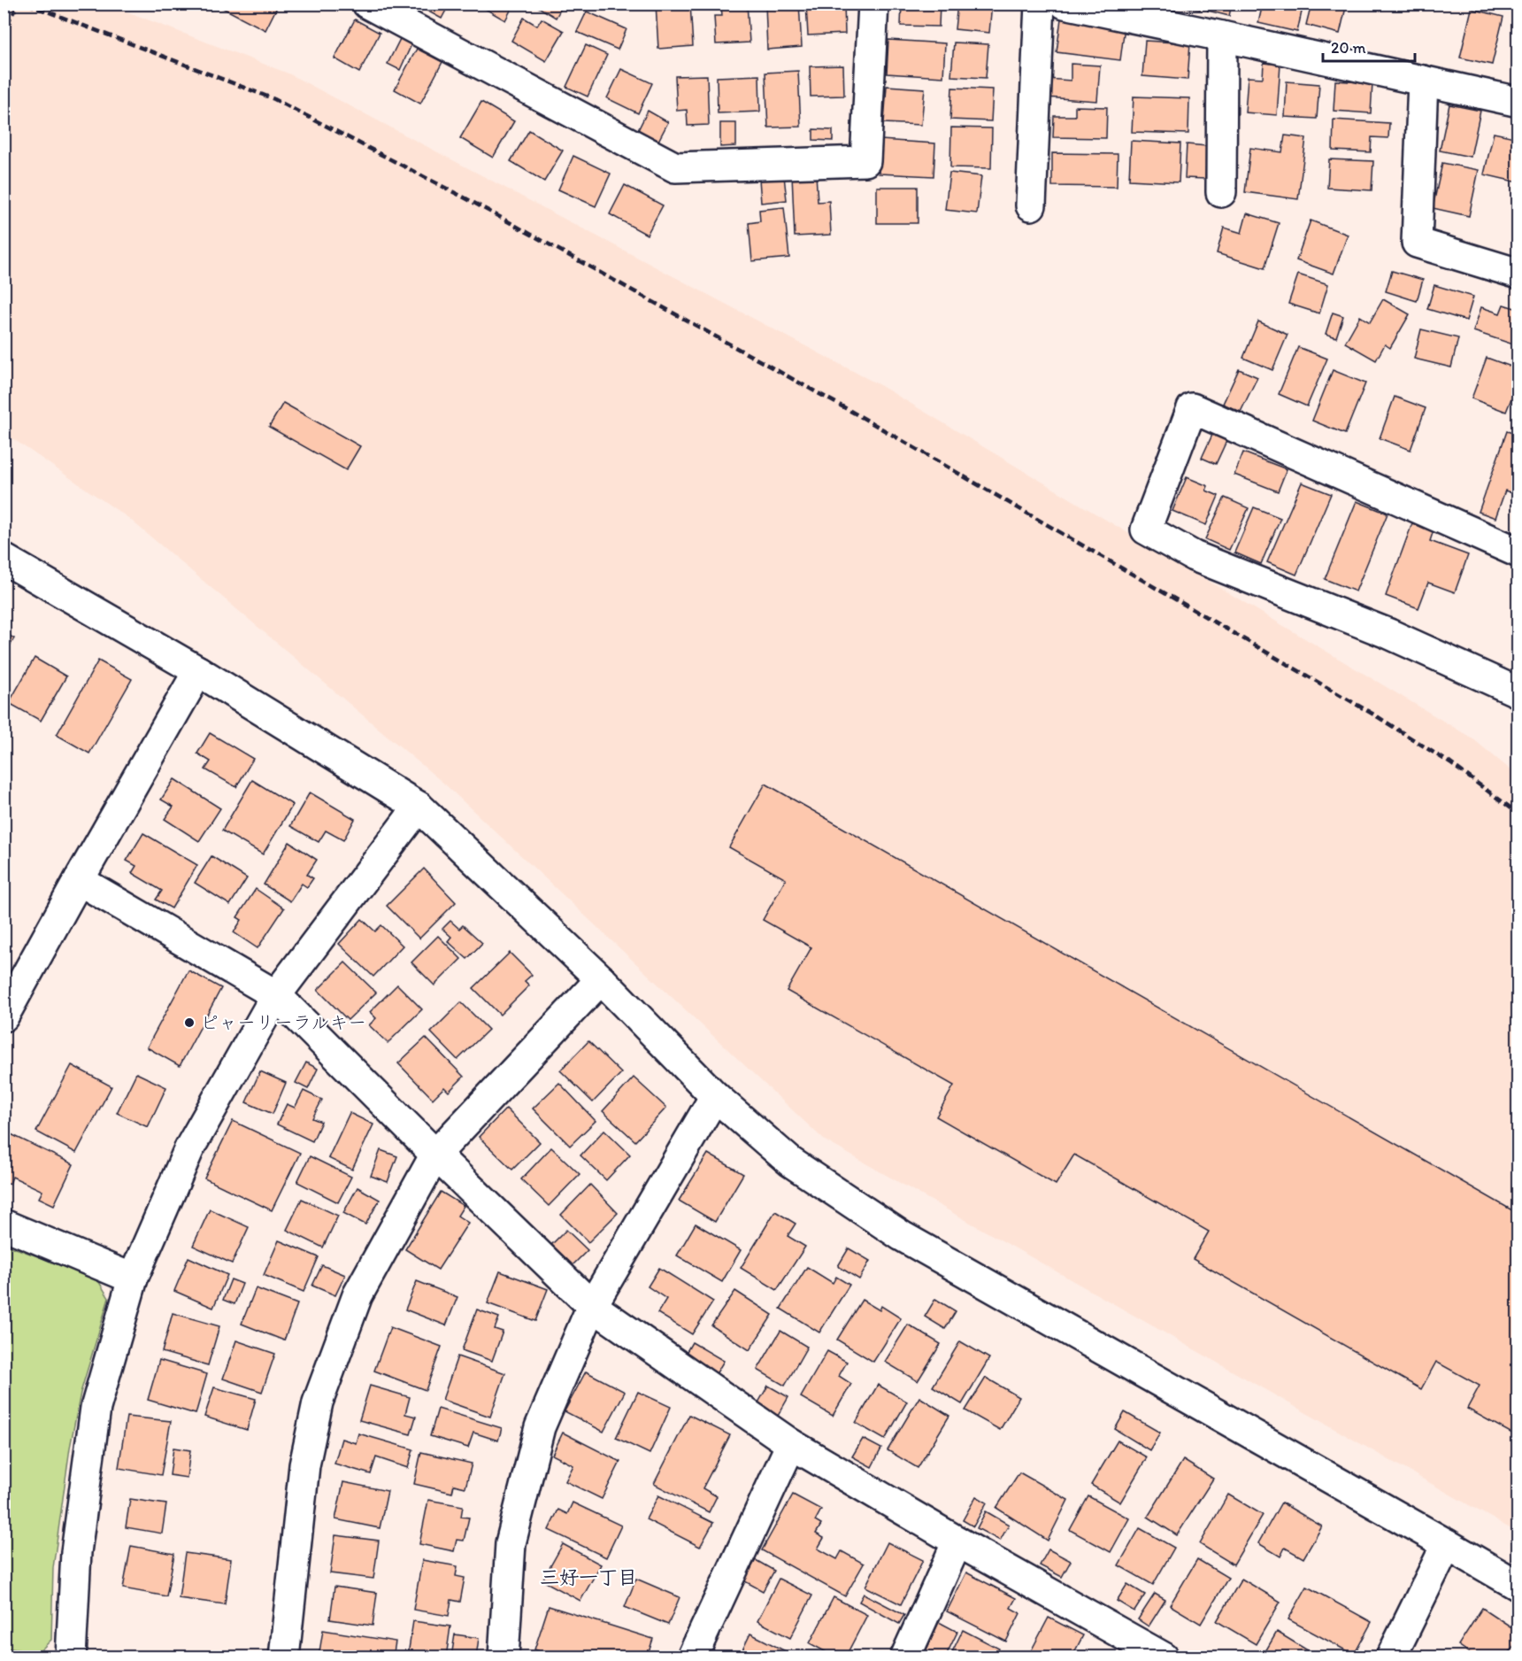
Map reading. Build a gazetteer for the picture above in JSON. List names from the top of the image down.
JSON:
{
  "districts": ["三好一丁目"],
  "places": ["ピャーリーラルキー"],
  "scale_bar": "20 m"
}
